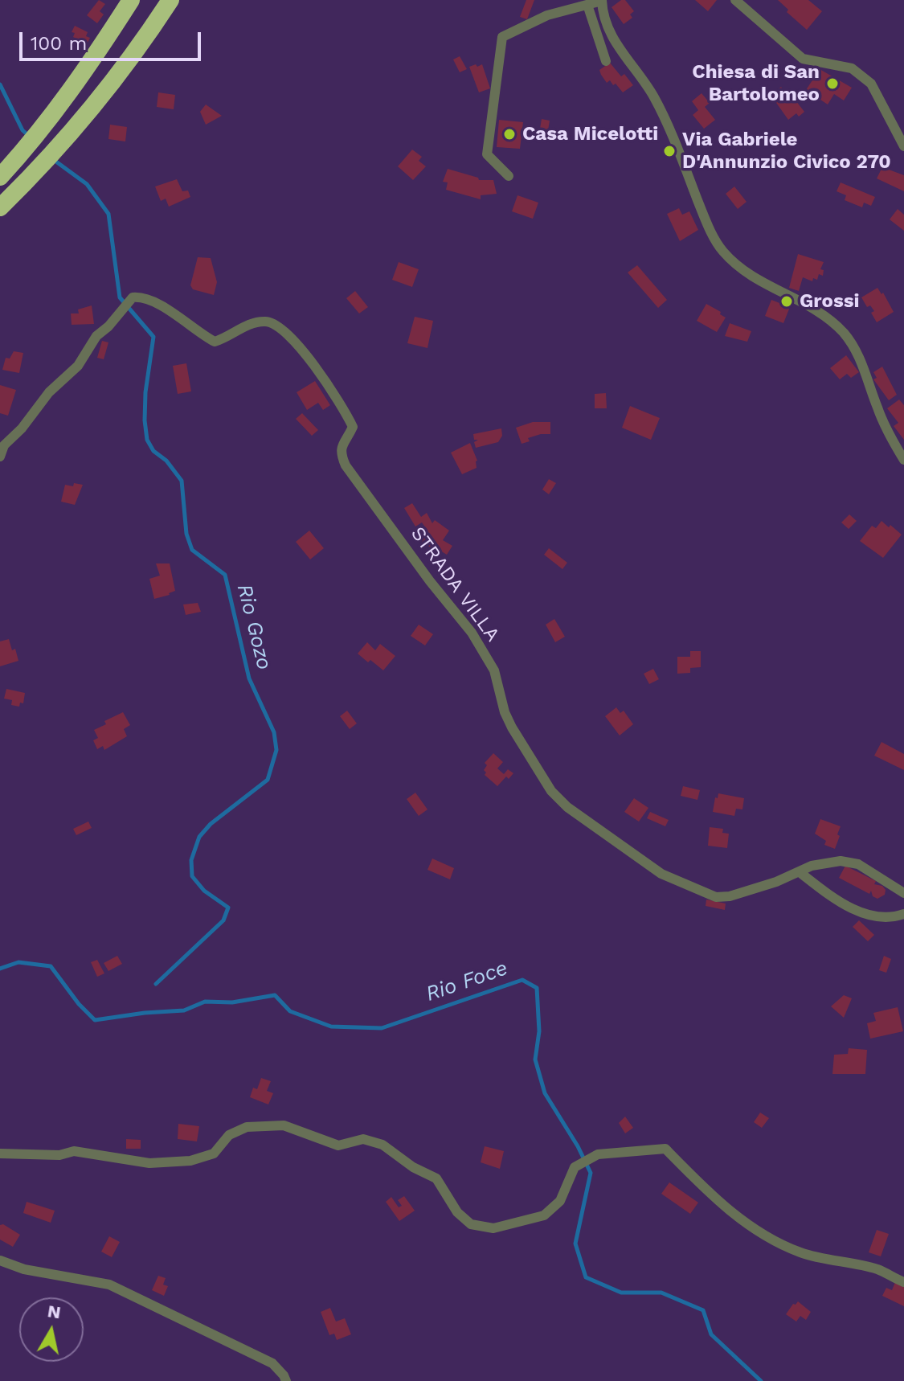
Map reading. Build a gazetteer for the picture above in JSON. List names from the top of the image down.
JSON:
{
  "streets": {
    "street": ["STRADA VILLA"]
  },
  "water": ["Rio Gozo", "Rio Foce"],
  "places": [
    "Chiesa di San Bartolomeo",
    "Casa Micelotti",
    "Via Gabriele D'Annunzio Civico 270",
    "Grossi"
  ],
  "scale_bar": "100 m",
  "north": "top"
}
